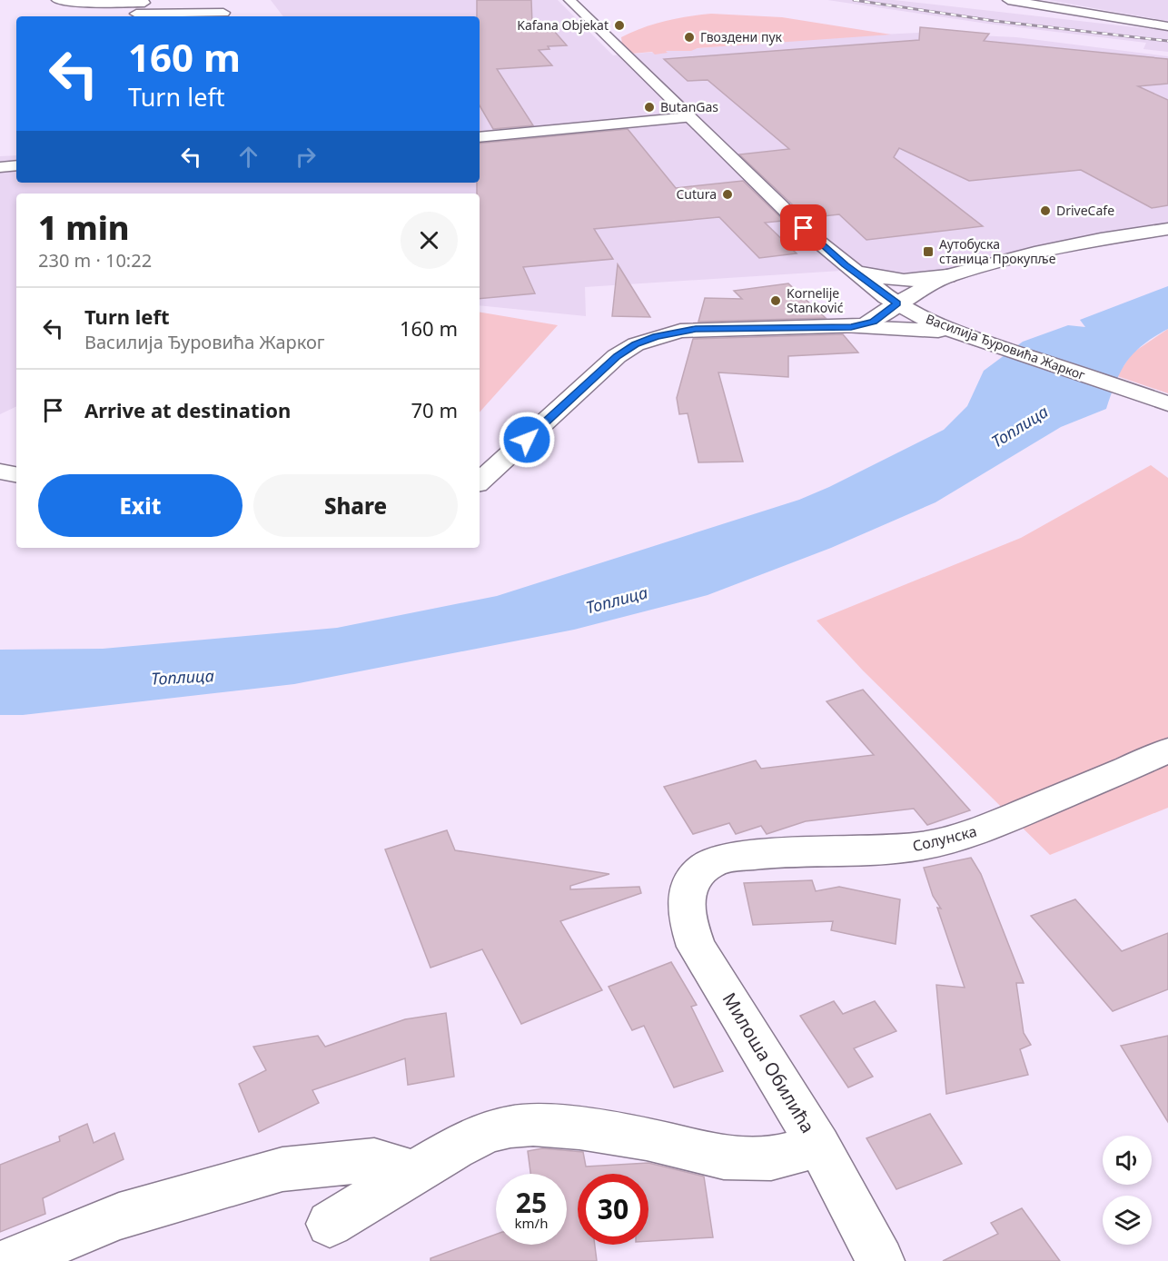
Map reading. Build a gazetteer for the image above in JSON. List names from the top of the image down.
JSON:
{
  "streets": {
    "street": ["Василија Ђуровића Жарког", "Солунска", "Милоша Обилића"]
  },
  "crossings": [
    ["Солунска", "Милоша Обилића"]
  ],
  "water": ["Топлица"],
  "places": {
    "other": [
      "Kafana Objekat",
      "Гвоздени пук",
      "ButanGas",
      "Cutura",
      "DriveCafe",
      "Kornelije Stanković"
    ],
    "transit": ["Аутобуска станица Прокупље"]
  },
  "page": {
    "turn": ["160 m", "Turn left"],
    "heading": ["1 min", "230 m · 10:22"],
    "list": [
      {
        "name": "Turn left",
        "note": "Василија Ђуровића Жарког",
        "value": "160 m"
      },
      {
        "name": "Arrive at destination",
        "value": "70 m"
      }
    ],
    "buttons": ["Exit", "Share"],
    "speed": "25 km/h",
    "limit": "30"
  }
}
